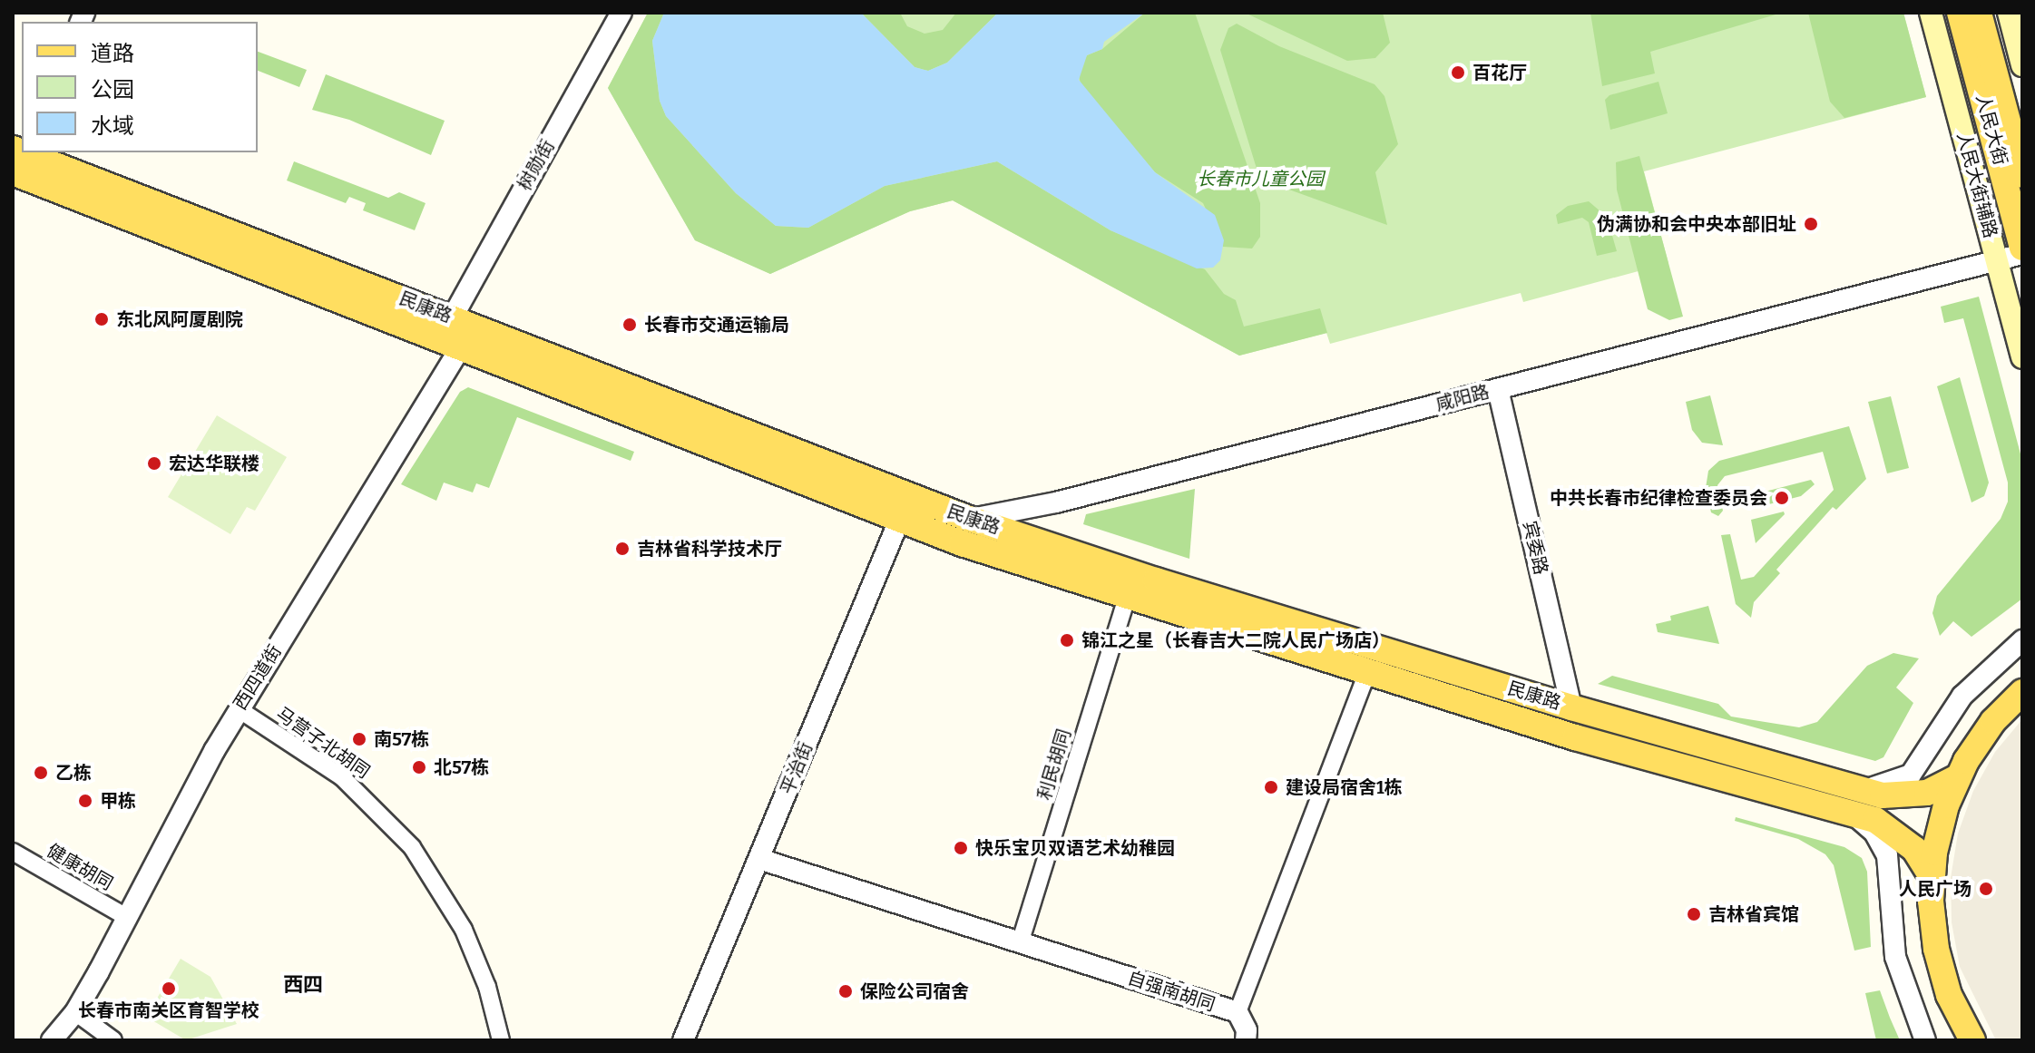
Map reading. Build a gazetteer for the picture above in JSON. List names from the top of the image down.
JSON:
{
  "streets": {
    "main road": ["人民大街", "人民大街辅路", "民康路"],
    "street": [
      "树勋街",
      "咸阳路",
      "宾委路",
      "西四道街",
      "马营子北胡同",
      "利民胡同",
      "平治街",
      "健康胡同",
      "自强南胡同"
    ]
  },
  "crossings": [
    ["树勋街", "民康路"],
    ["人民大街辅路", "咸阳路"],
    ["民康路", "咸阳路"],
    ["民康路", "宾委路"],
    ["民康路", "西四道街"],
    ["民康路", "利民胡同"],
    ["民康路", "平治街"],
    ["民康路", "自强南胡同"],
    ["咸阳路", "宾委路"],
    ["咸阳路", "平治街"],
    ["西四道街", "马营子北胡同"],
    ["西四道街", "健康胡同"],
    ["利民胡同", "自强南胡同"],
    ["平治街", "自强南胡同"]
  ],
  "districts": ["西四"],
  "parks": ["长春市儿童公园"],
  "places": [
    "百花厅",
    "伪满协和会中央本部旧址",
    "东北风阿厦剧院",
    "长春市交通运输局",
    "宏达华联楼",
    "中共长春市纪律检查委员会",
    "吉林省科学技术厅",
    "锦江之星（长春吉大二院人民广场店）",
    "南57栋",
    "北57栋",
    "乙栋",
    "建设局宿舍1栋",
    "甲栋",
    "快乐宝贝双语艺术幼稚园",
    "人民广场",
    "吉林省宾馆",
    "长春市南关区育智学校",
    "保险公司宿舍"
  ],
  "legend": ["道路", "公园", "水域"]
}
